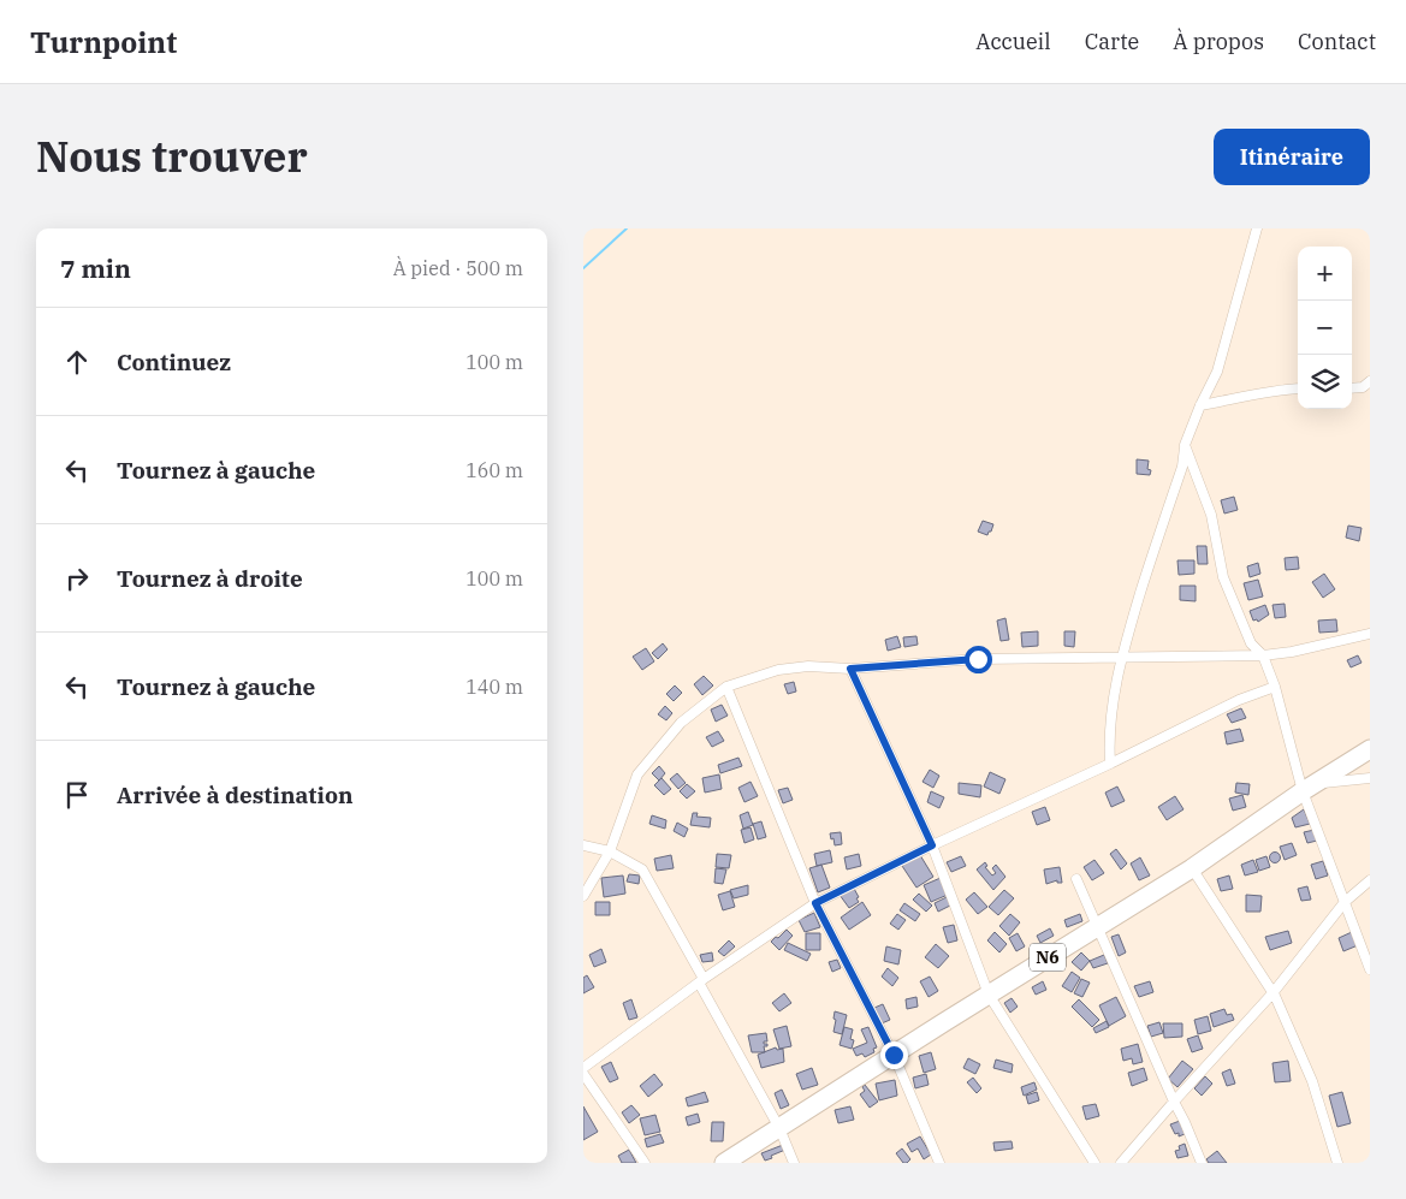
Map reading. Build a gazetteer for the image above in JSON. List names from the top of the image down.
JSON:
{
  "streets": {
    "highway": ["N6"]
  },
  "page": {
    "header": "Turnpoint",
    "nav": [
      "Accueil",
      "Carte",
      "À propos",
      "Contact"
    ],
    "title": "Nous trouver",
    "buttons": "Itinéraire",
    "heading": ["7 min", "À pied · 500 m"],
    "map_buttons": ["+", "−"],
    "list": [
      ["Continuez", "100 m"],
      ["Tournez à gauche", "160 m"],
      ["Tournez à droite", "100 m"],
      ["Tournez à gauche", "140 m"],
      "Arrivée à destination"
    ]
  }
}
